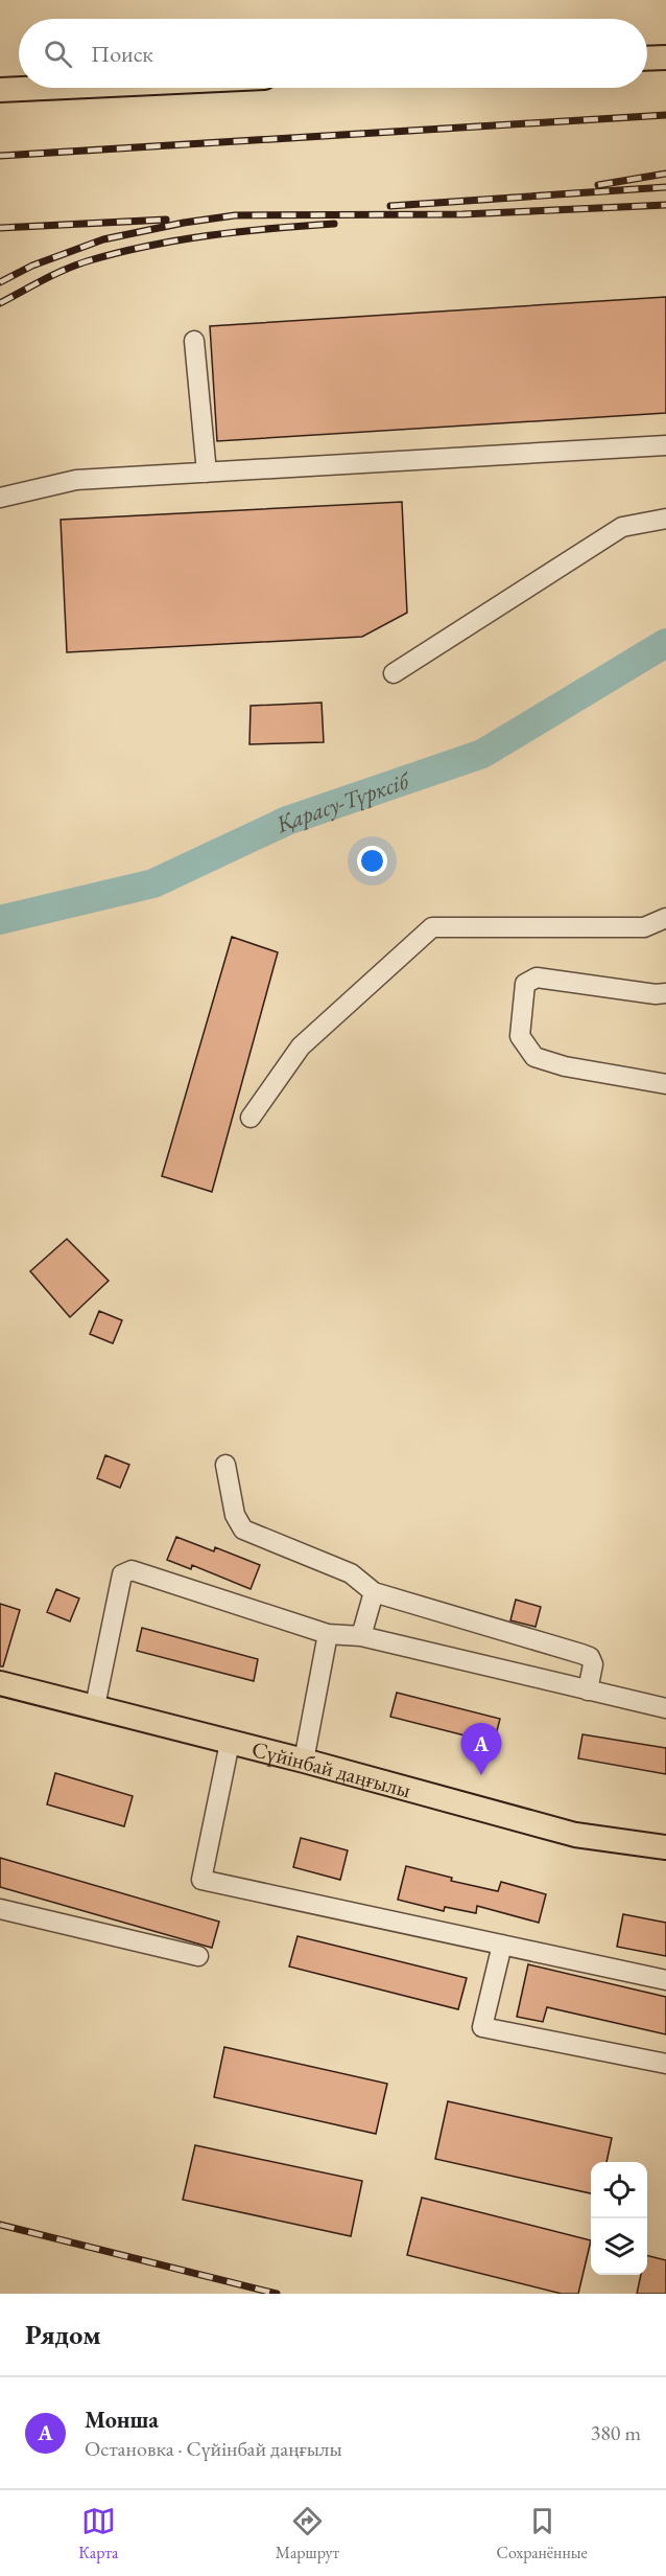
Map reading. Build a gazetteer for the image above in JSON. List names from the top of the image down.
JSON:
{
  "streets": {
    "main road": ["Сүйінбай даңғылы"]
  },
  "water": ["Қарасу-Түрксіб"],
  "page": {
    "search": "Поиск",
    "pins": "A",
    "heading": "Рядом",
    "list": [
      {
        "mark": "A",
        "name": "Монша",
        "note": "Остановка · Сүйінбай даңғылы",
        "value": "380 m"
      }
    ],
    "nav": ["Карта", "Маршрут", "Сохранённые"]
  }
}
